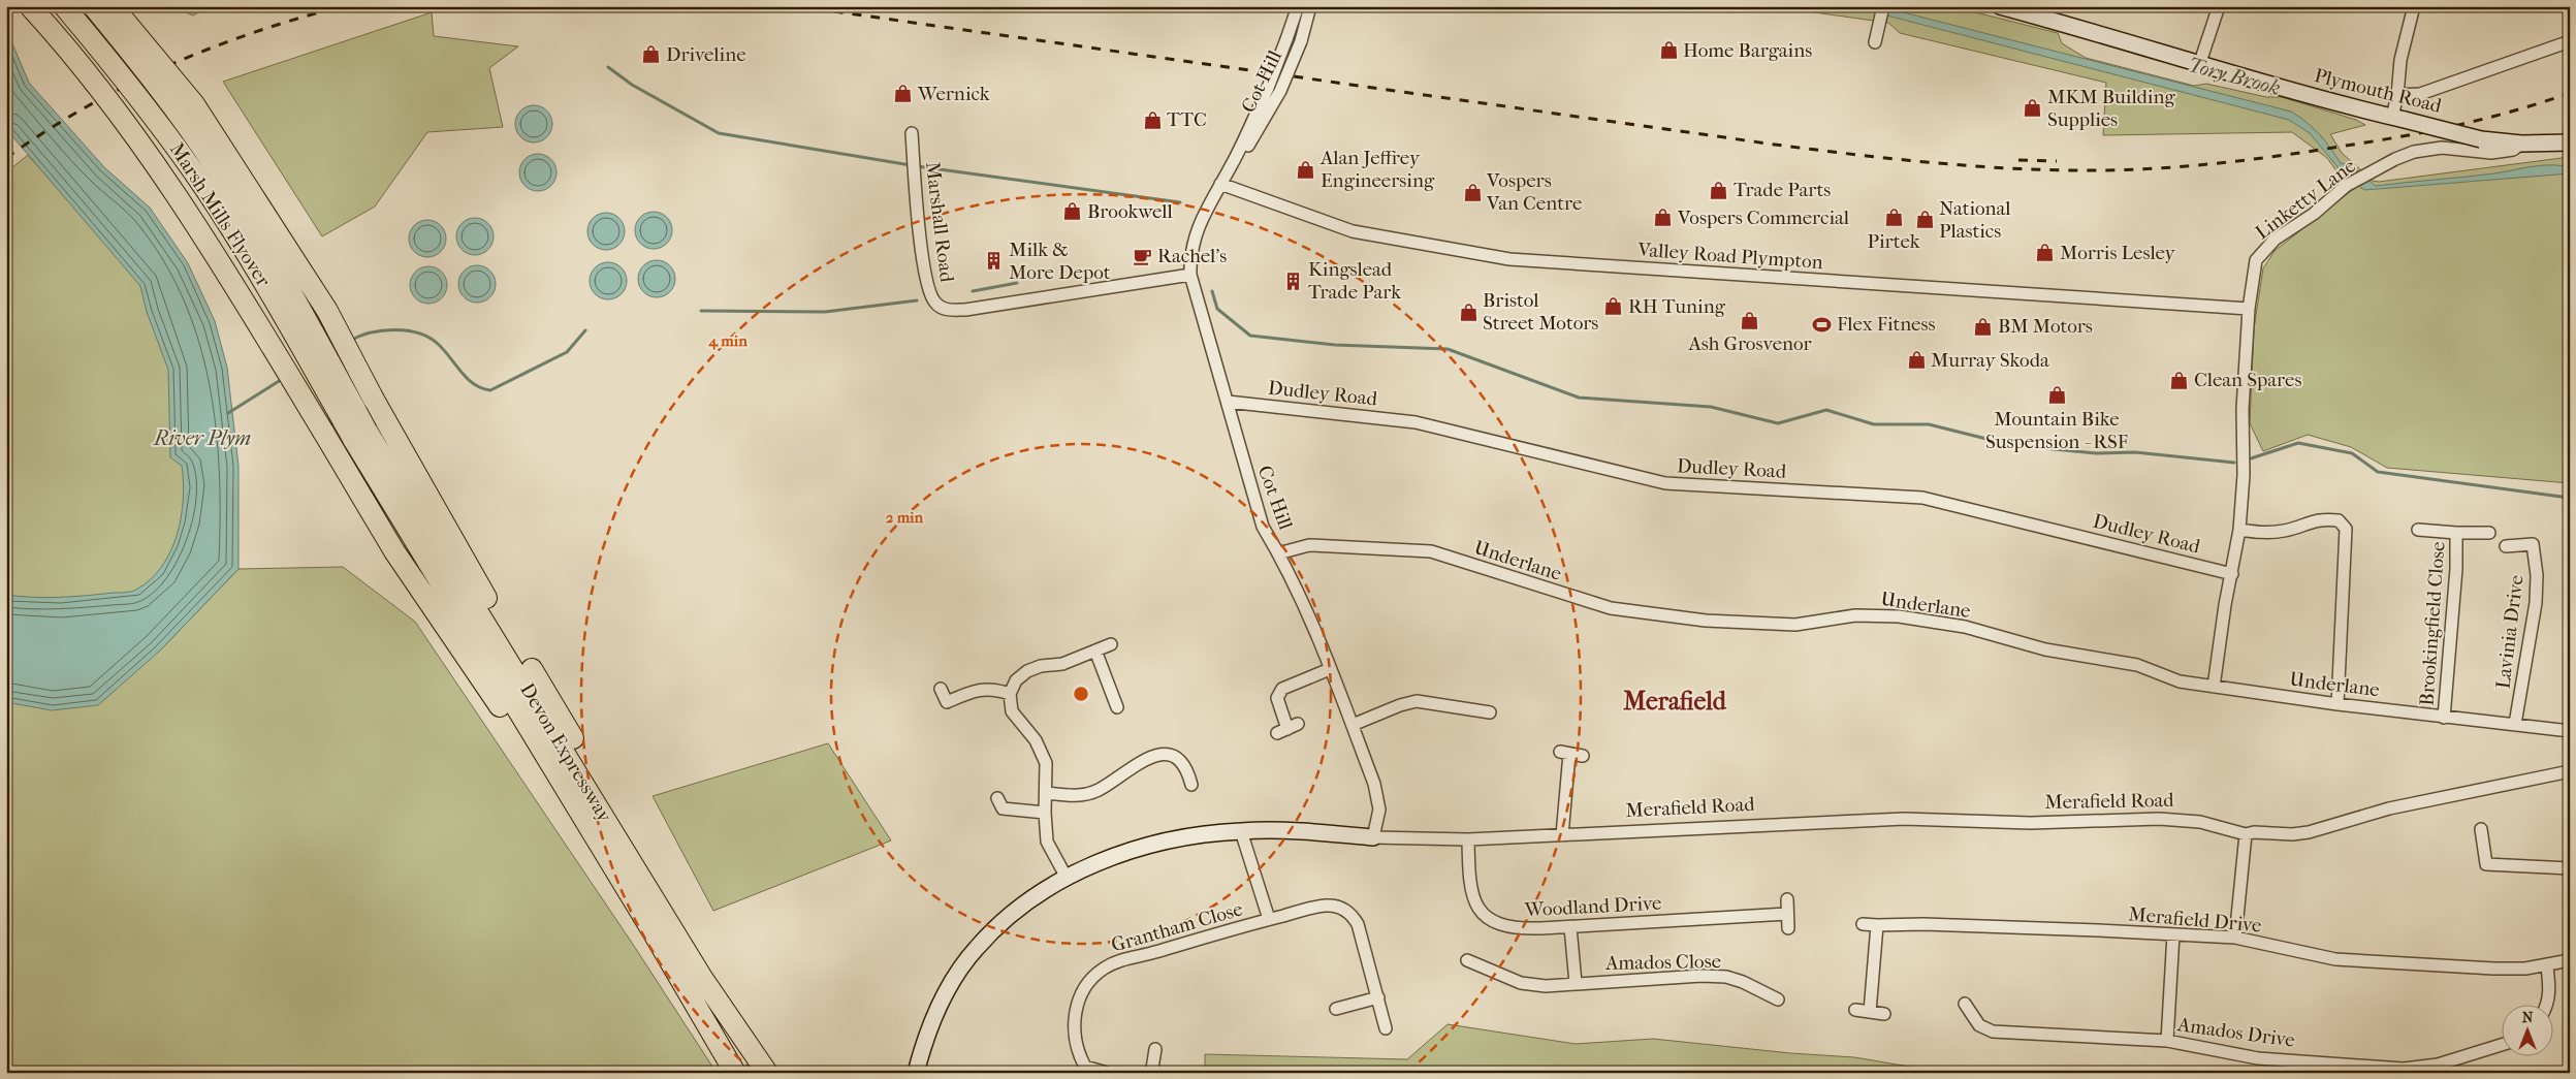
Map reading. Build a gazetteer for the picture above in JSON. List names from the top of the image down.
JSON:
{
  "streets": {
    "highway": ["Marsh Mills Flyover", "Devon Expressway"],
    "main road": ["Plymouth Road", "Merafield Road"],
    "street": [
      "Cot Hill",
      "Linketty Lane",
      "Marshall Road",
      "Valley Road Plympton",
      "Dudley Road",
      "Underlane",
      "Brookingfield Close",
      "Lavinia Drive",
      "Woodland Drive",
      "Merafield Drive",
      "Grantham Close",
      "Amados Close",
      "Amados Drive"
    ]
  },
  "crossings": [
    ["Cot Hill", "Marshall Road"],
    ["Cot Hill", "Valley Road Plympton"],
    ["Cot Hill", "Dudley Road"],
    ["Cot Hill", "Underlane"],
    ["Cot Hill", "Merafield Road"],
    ["Plymouth Road", "Linketty Lane"],
    ["Linketty Lane", "Valley Road Plympton"],
    ["Linketty Lane", "Dudley Road"],
    ["Linketty Lane", "Underlane"],
    ["Marsh Mills Flyover", "Devon Expressway"],
    ["Underlane", "Brookingfield Close"],
    ["Underlane", "Lavinia Drive"],
    ["Merafield Road", "Woodland Drive"],
    ["Merafield Road", "Grantham Close"]
  ],
  "districts": ["Merafield"],
  "water": ["Tory Brook", "River Plym"],
  "places": {
    "shop": [
      "Home Bargains",
      "Driveline",
      "Wernick",
      "MKM Building Supplies",
      "TTC",
      "Alan Jeffrey Engineersing",
      "Trade Parts",
      "Vospers Van Centre",
      "Brookwell",
      "Vospers Commercial",
      "Pirtek",
      "National Plastics",
      "Morris Lesley",
      "RH Tuning",
      "Bristol Street Motors",
      "Ash Grosvenor",
      "BM Motors",
      "Murray Skoda",
      "Clean Spares",
      "Mountain Bike Suspension - RSF"
    ],
    "cafe": ["Rachel's"],
    "building": ["Milk & More Depot", "Kingslead Trade Park"],
    "sports": ["Flex Fitness"]
  },
  "north": "top",
  "rings": ["4 min", "2 min"]
}
